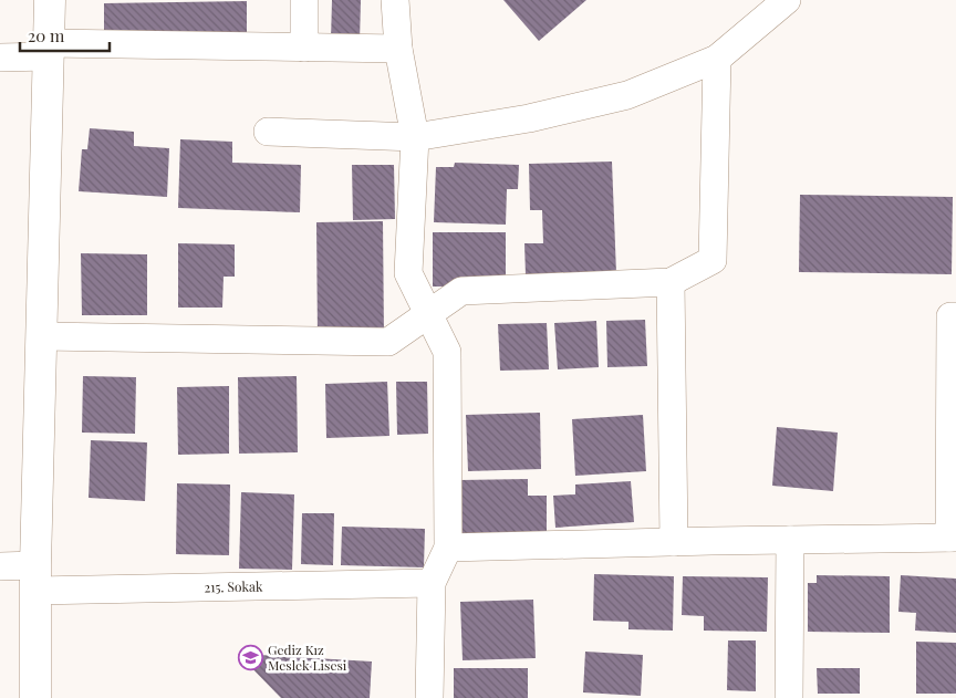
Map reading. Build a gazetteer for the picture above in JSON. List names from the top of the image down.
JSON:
{
  "streets": {
    "street": ["215. Sokak"]
  },
  "places": {
    "school or university": ["Gediz Kız Meslek Lisesi"]
  },
  "scale_bar": "20 m"
}
